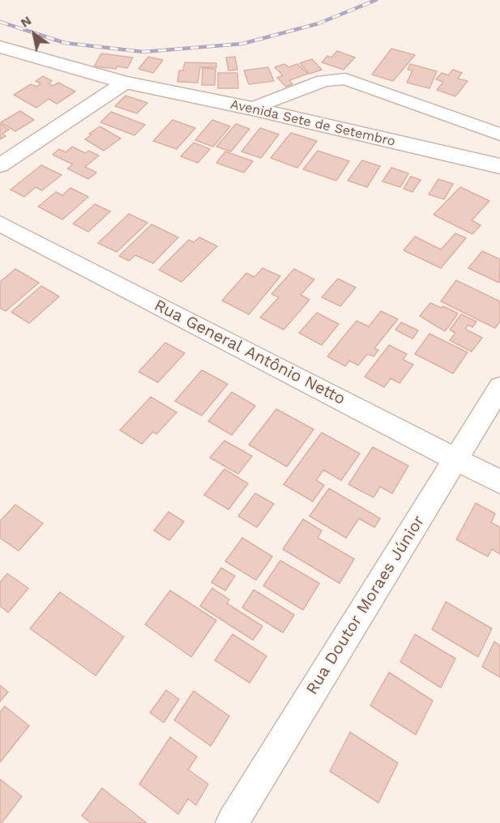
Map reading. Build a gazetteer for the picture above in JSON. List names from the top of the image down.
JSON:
{
  "streets": {
    "street": ["Avenida Sete de Setembro", "Rua General Antônio Netto", "Rua Doutor Moraes Júnior"]
  },
  "crossings": [
    ["Rua General Antônio Netto", "Rua Doutor Moraes Júnior"]
  ],
  "north": "top left"
}
